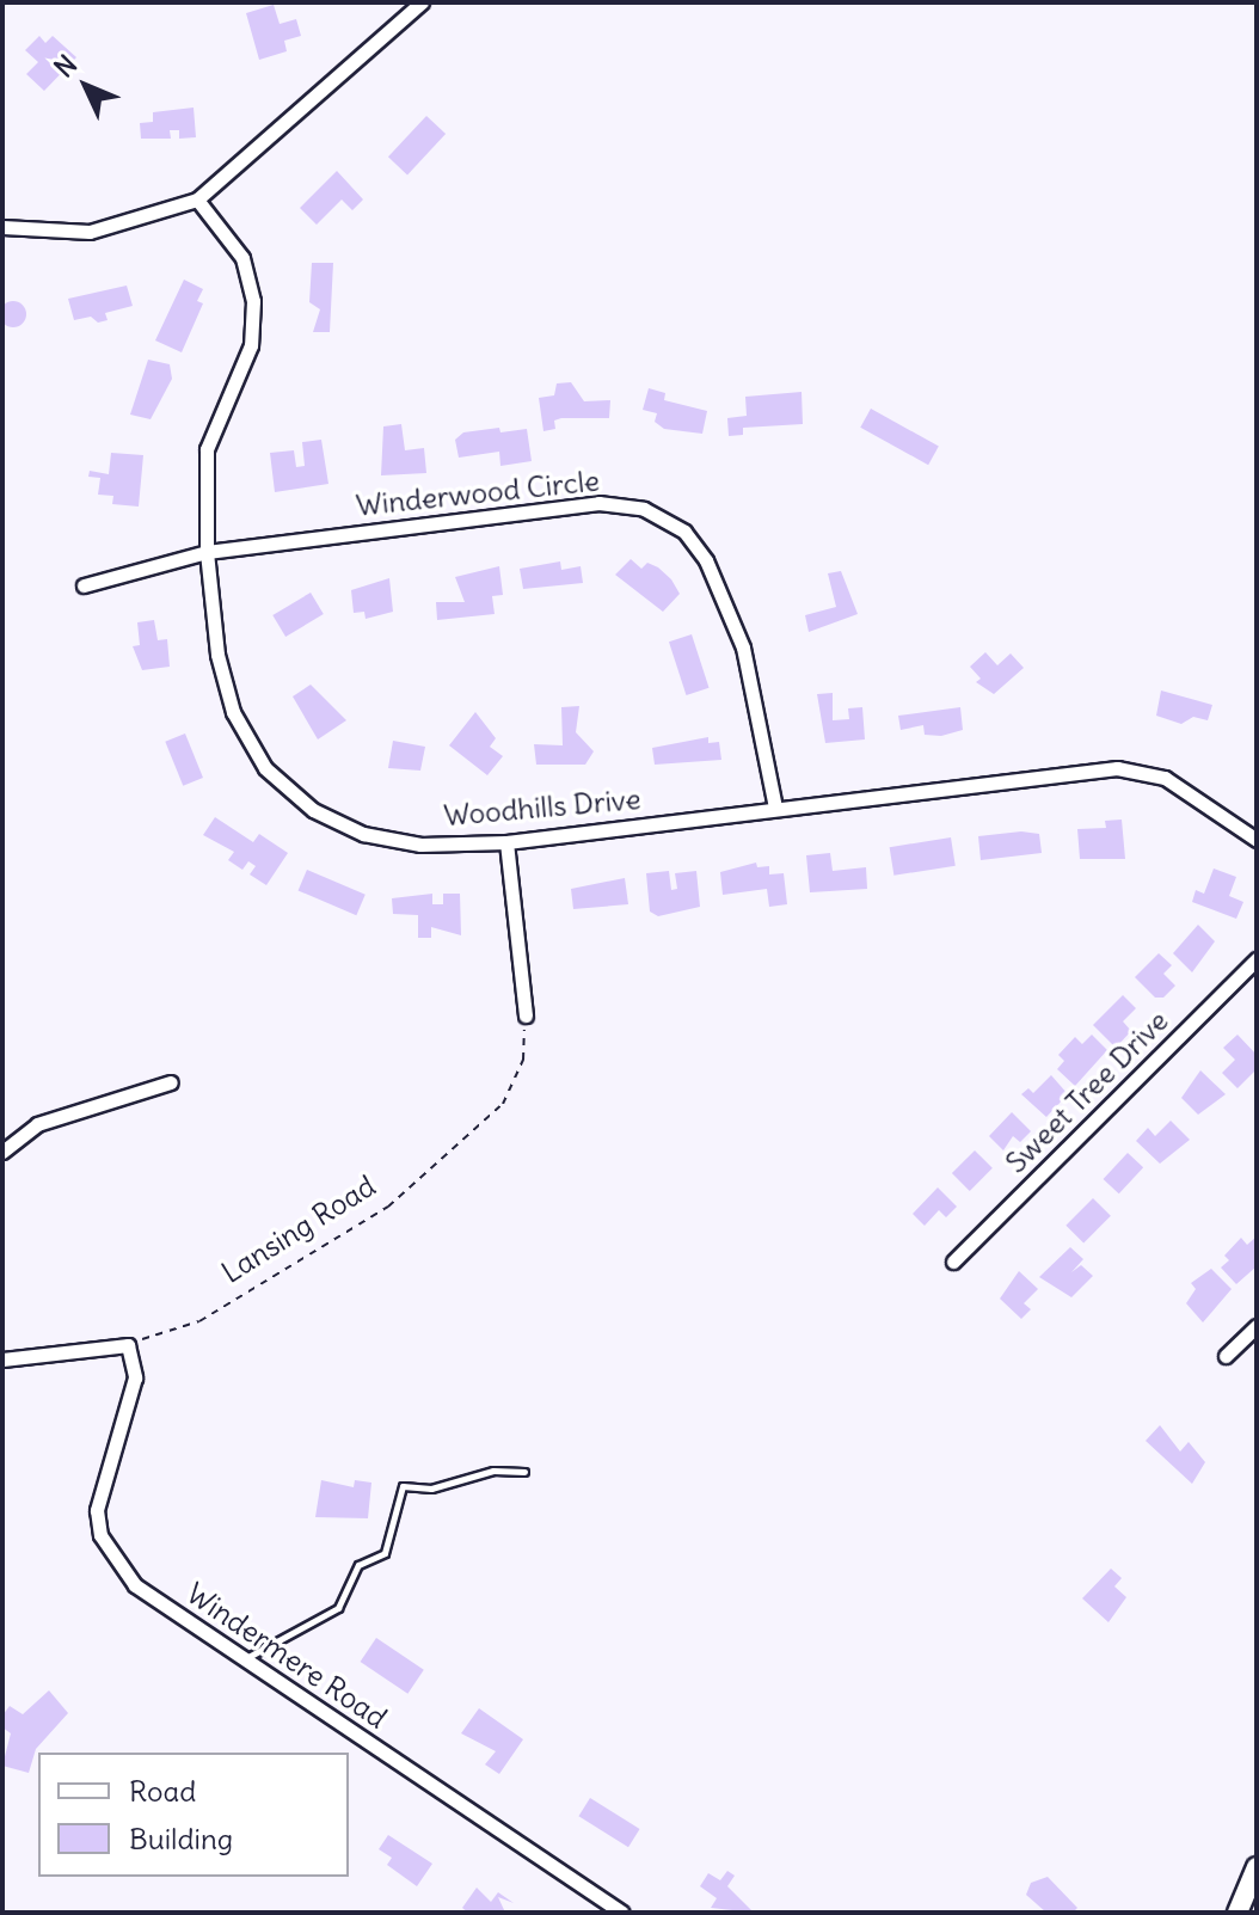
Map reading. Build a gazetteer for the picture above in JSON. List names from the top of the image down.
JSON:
{
  "streets": {
    "street": [
      "Winderwood Circle",
      "Woodhills Drive",
      "Sweet Tree Drive",
      "Windermere Road"
    ],
    "path": ["Lansing Road"]
  },
  "crossings": [
    ["Winderwood Circle", "Woodhills Drive"],
    ["Lansing Road", "Windermere Road"]
  ],
  "legend": ["Road", "Building"],
  "north": "top left"
}
